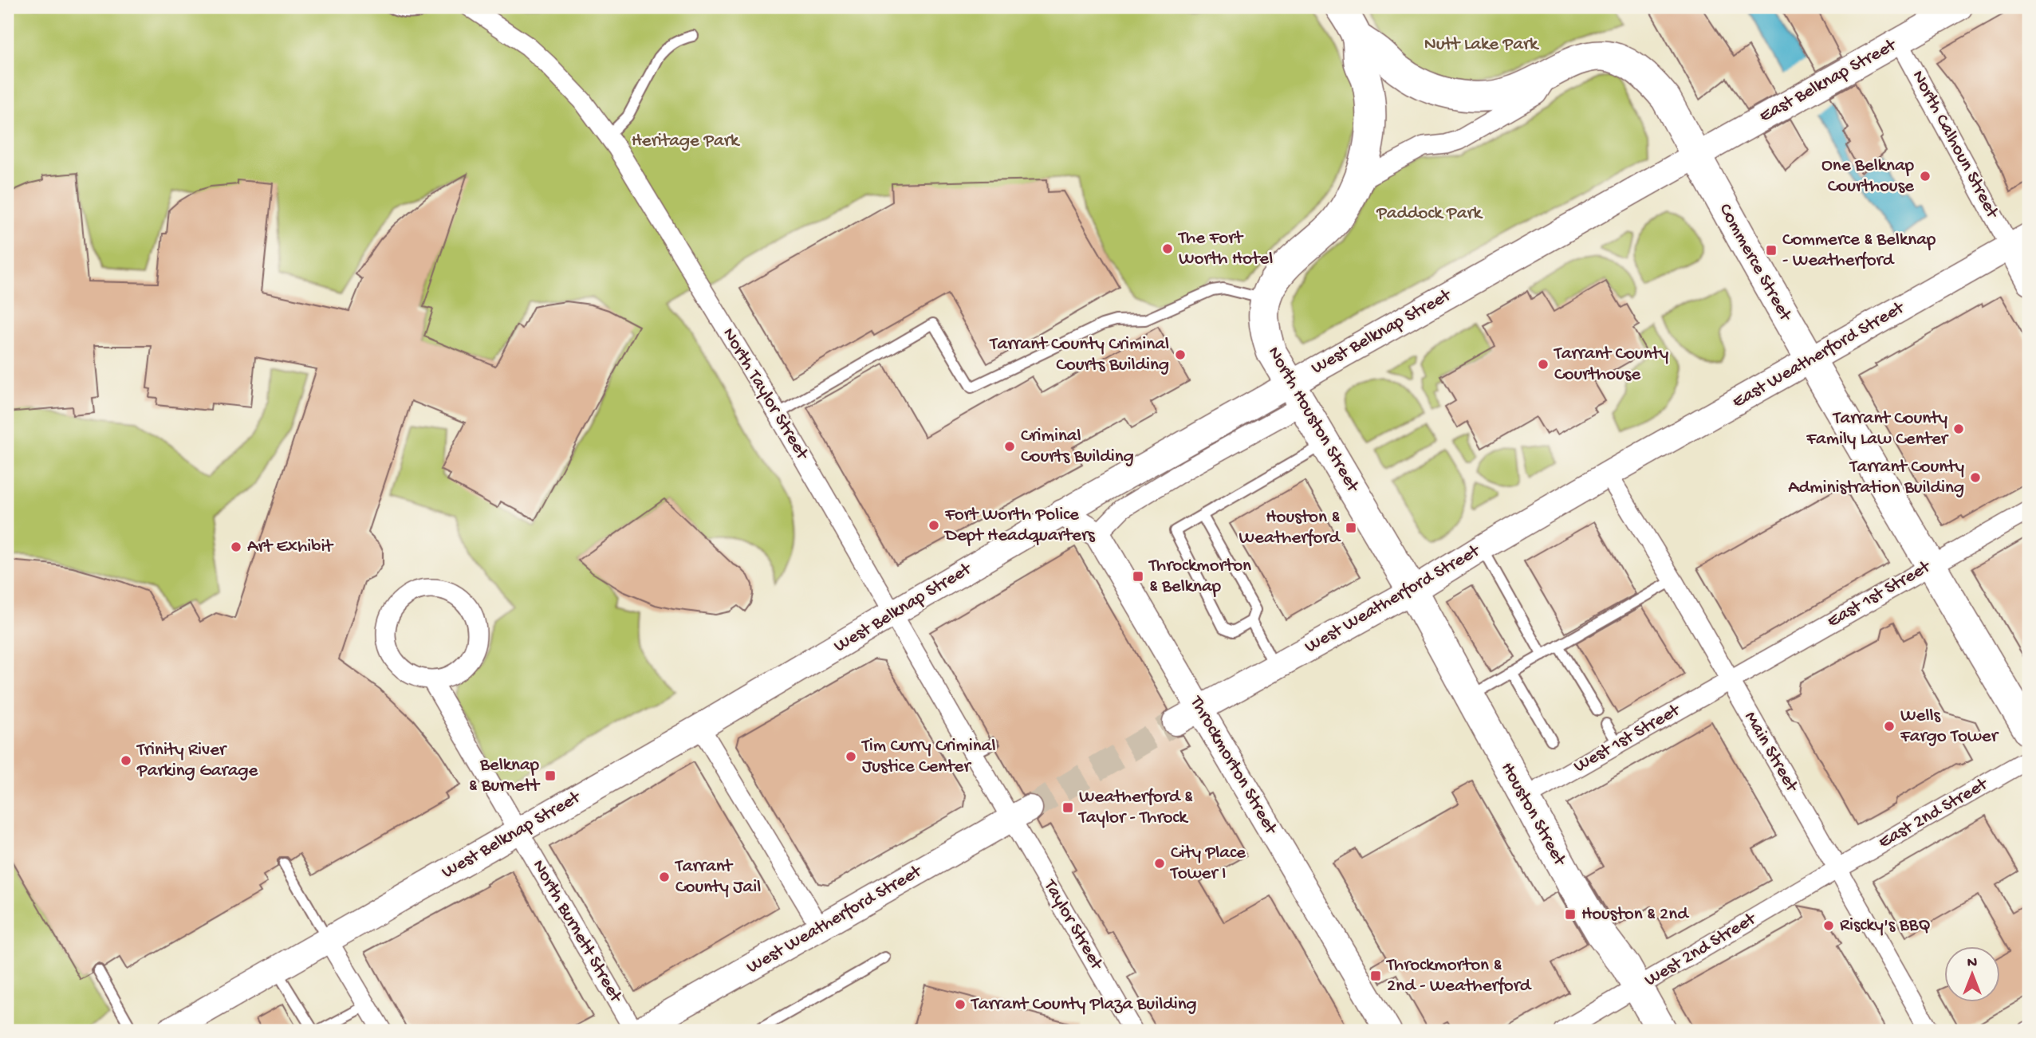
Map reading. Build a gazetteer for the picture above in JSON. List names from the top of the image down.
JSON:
{
  "streets": {
    "main road": [
      "East Belknap Street",
      "Commerce Street",
      "West Belknap Street",
      "East Weatherford Street",
      "North Houston Street",
      "West Weatherford Street",
      "Throckmorton Street",
      "Houston Street"
    ],
    "street": [
      "North Calhoun Street",
      "North Taylor Street",
      "East 1st Street",
      "West 1st Street",
      "Main Street",
      "East 2nd Street",
      "Taylor Street",
      "North Burnett Street",
      "West 2nd Street"
    ]
  },
  "crossings": [
    ["East Belknap Street", "North Calhoun Street"],
    ["East Belknap Street", "Commerce Street"],
    ["East Belknap Street", "West Belknap Street"],
    ["North Calhoun Street", "East Weatherford Street"],
    ["Commerce Street", "West Belknap Street"],
    ["Commerce Street", "East Weatherford Street"],
    ["Commerce Street", "North Houston Street"],
    ["Commerce Street", "East 1st Street"],
    ["West Belknap Street", "North Taylor Street"],
    ["West Belknap Street", "North Houston Street"],
    ["West Belknap Street", "Throckmorton Street"],
    ["West Belknap Street", "North Burnett Street"],
    ["East Weatherford Street", "West Weatherford Street"],
    ["East Weatherford Street", "Main Street"],
    ["North Taylor Street", "West Weatherford Street"],
    ["North Taylor Street", "Taylor Street"],
    ["North Houston Street", "West Weatherford Street"],
    ["North Houston Street", "Houston Street"],
    ["East 1st Street", "West 1st Street"],
    ["East 1st Street", "Main Street"],
    ["West Weatherford Street", "Main Street"],
    ["West Weatherford Street", "Throckmorton Street"],
    ["West Weatherford Street", "Houston Street"],
    ["West Weatherford Street", "Taylor Street"],
    ["West Weatherford Street", "North Burnett Street"],
    ["West 1st Street", "Main Street"],
    ["West 1st Street", "Houston Street"],
    ["Main Street", "East 2nd Street"],
    ["Main Street", "West 2nd Street"],
    ["Houston Street", "West 2nd Street"],
    ["East 2nd Street", "West 2nd Street"]
  ],
  "parks": ["Nutt Lake Park", "Heritage Park", "Paddock Park"],
  "places": {
    "other": [
      "One Belknap Courthouse",
      "The Fort Worth Hotel",
      "Tarrant County Criminal Courts Building",
      "Tarrant County Courthouse",
      "Tarrant County Family Law Center",
      "Criminal Courts Building",
      "Tarrant County Administration Building",
      "Fort Worth Police Dept Headquarters",
      "Art Exhibit",
      "Wells Fargo Tower",
      "Tim Curry Criminal Justice Center",
      "Trinity River Parking Garage",
      "City Place Tower I",
      "Tarrant County Jail",
      "Riscky's BBQ",
      "Tarrant County Plaza Building"
    ],
    "transit": [
      "Commerce & Belknap - Weatherford",
      "Houston & Weatherford",
      "Throckmorton & Belknap",
      "Belknap & Burnett",
      "Weatherford & Taylor - Throck",
      "Houston & 2nd",
      "Throckmorton & 2nd - Weatherford"
    ]
  },
  "north": "top"
}
